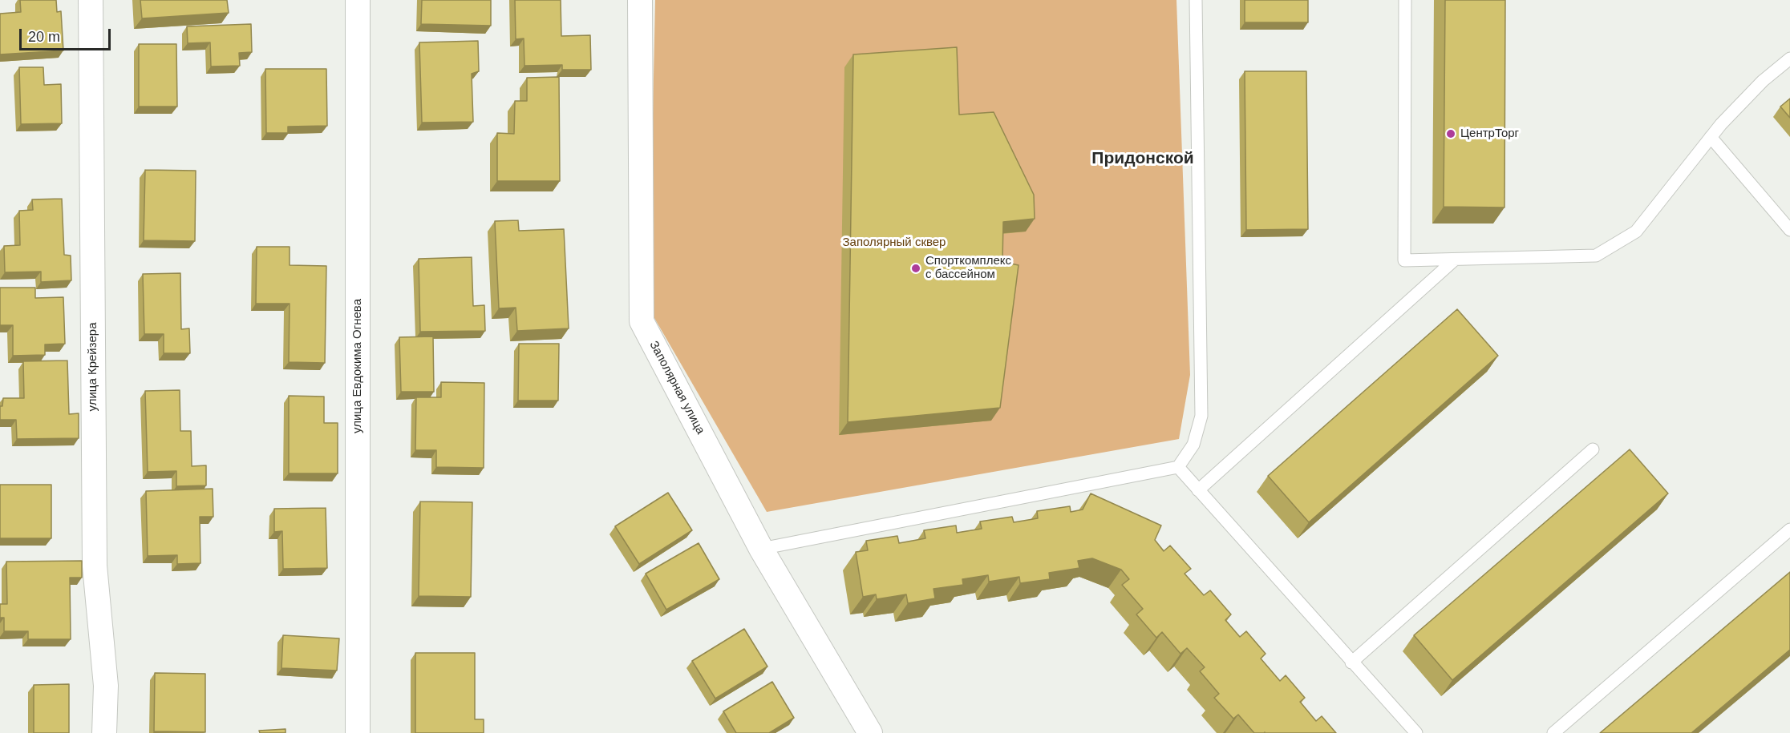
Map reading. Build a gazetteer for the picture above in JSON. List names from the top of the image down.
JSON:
{
  "streets": {
    "street": ["улица Евдокима Огнева", "улица Крейзера", "Заполярная улица"]
  },
  "districts": ["Придонской"],
  "parks": ["Заполярный сквер"],
  "places": ["ЦентрТорг", "Спорткомплекс с бассейном"],
  "scale_bar": "20 m"
}
